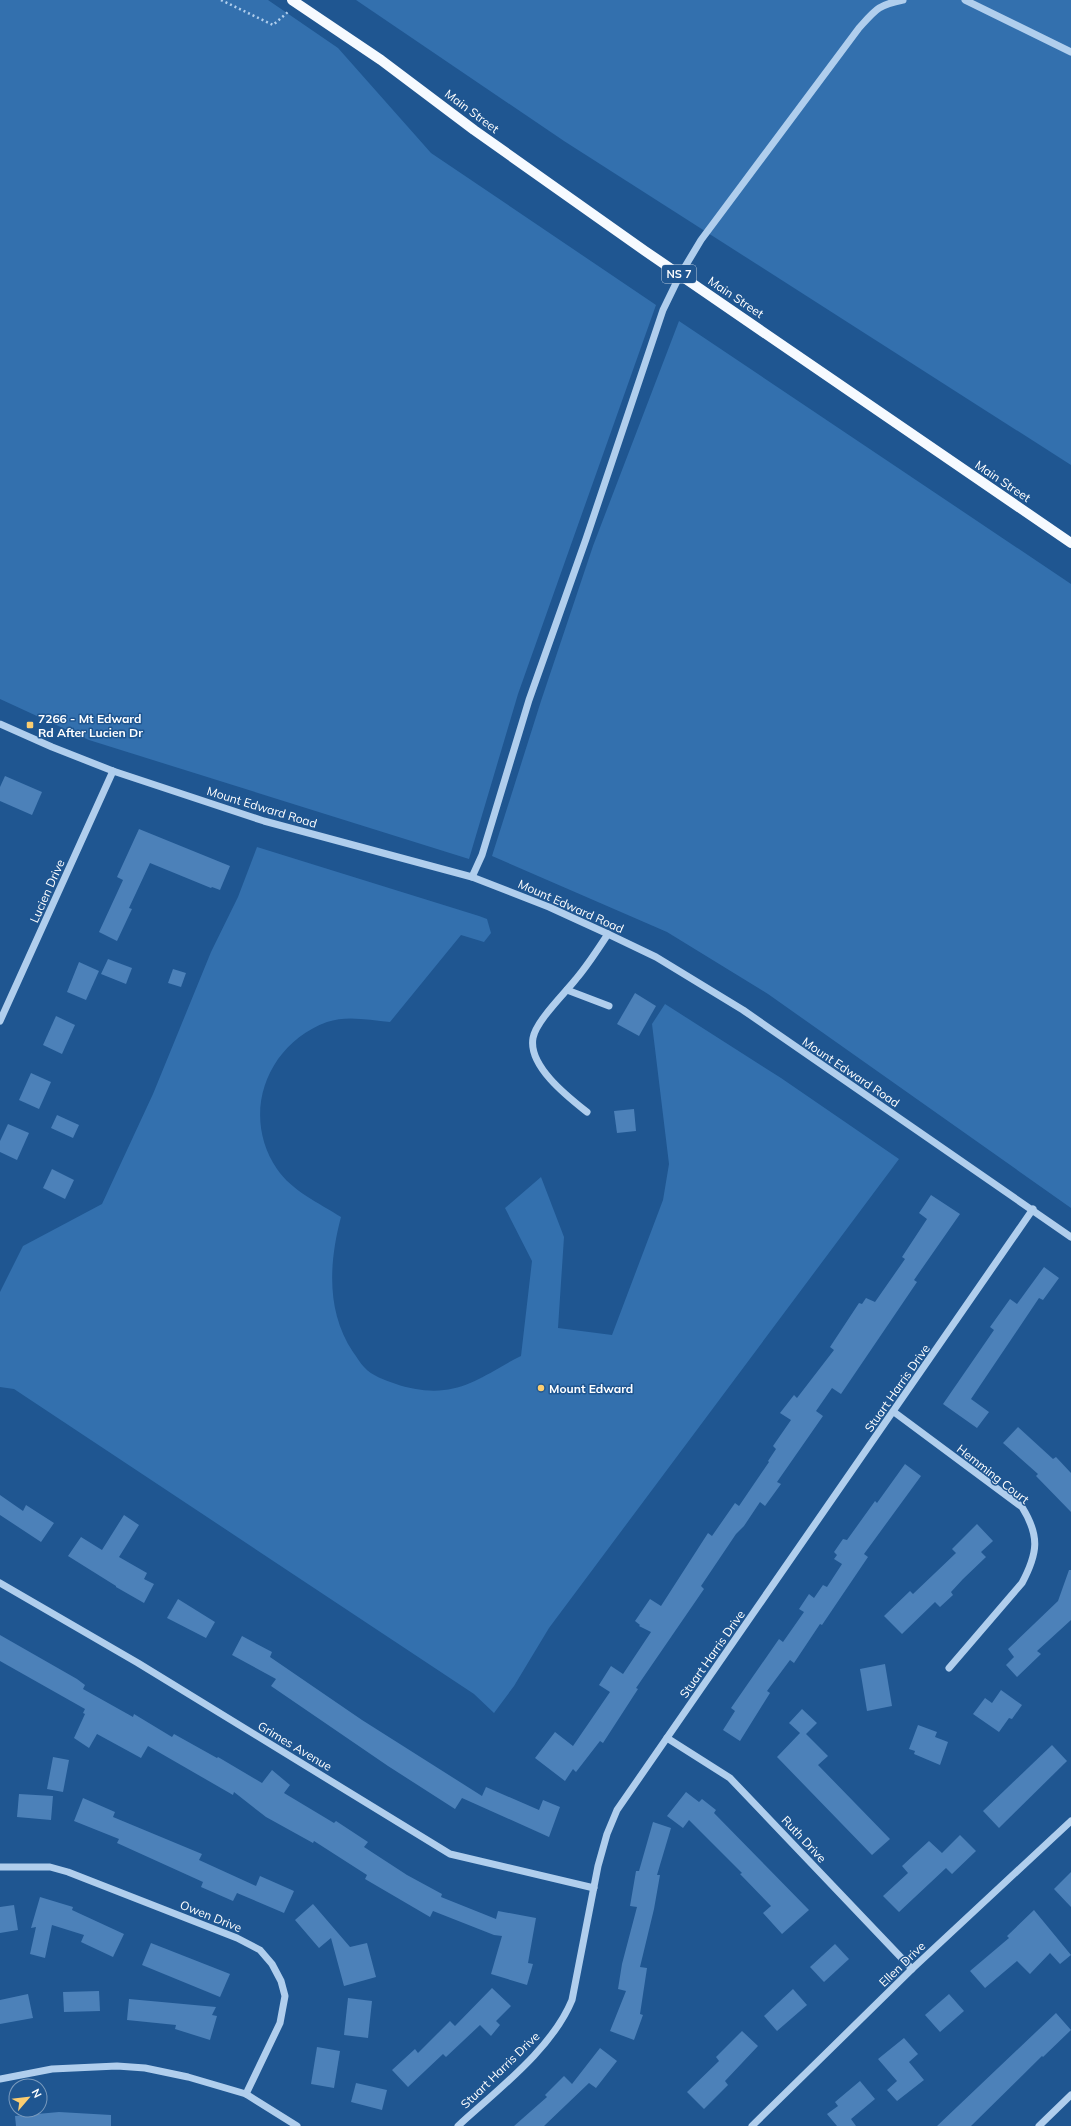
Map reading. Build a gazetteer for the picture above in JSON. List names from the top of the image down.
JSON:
{
  "streets": {
    "main road": ["Main Street", "NS 7"],
    "street": [
      "Mount Edward Road",
      "Lucien Drive",
      "Stuart Harris Drive",
      "Hemming Court",
      "Grimes Avenue",
      "Ruth Drive",
      "Owen Drive",
      "Ellen Drive"
    ]
  },
  "crossings": [
    ["Mount Edward Road", "Lucien Drive"],
    ["Mount Edward Road", "Stuart Harris Drive"],
    ["Stuart Harris Drive", "Hemming Court"],
    ["Stuart Harris Drive", "Grimes Avenue"],
    ["Stuart Harris Drive", "Ruth Drive"],
    ["Ruth Drive", "Ellen Drive"]
  ],
  "places": {
    "transit": ["7266 - Mt Edward Rd After Lucien Dr"],
    "other": ["Mount Edward"]
  },
  "north": "top right"
}
